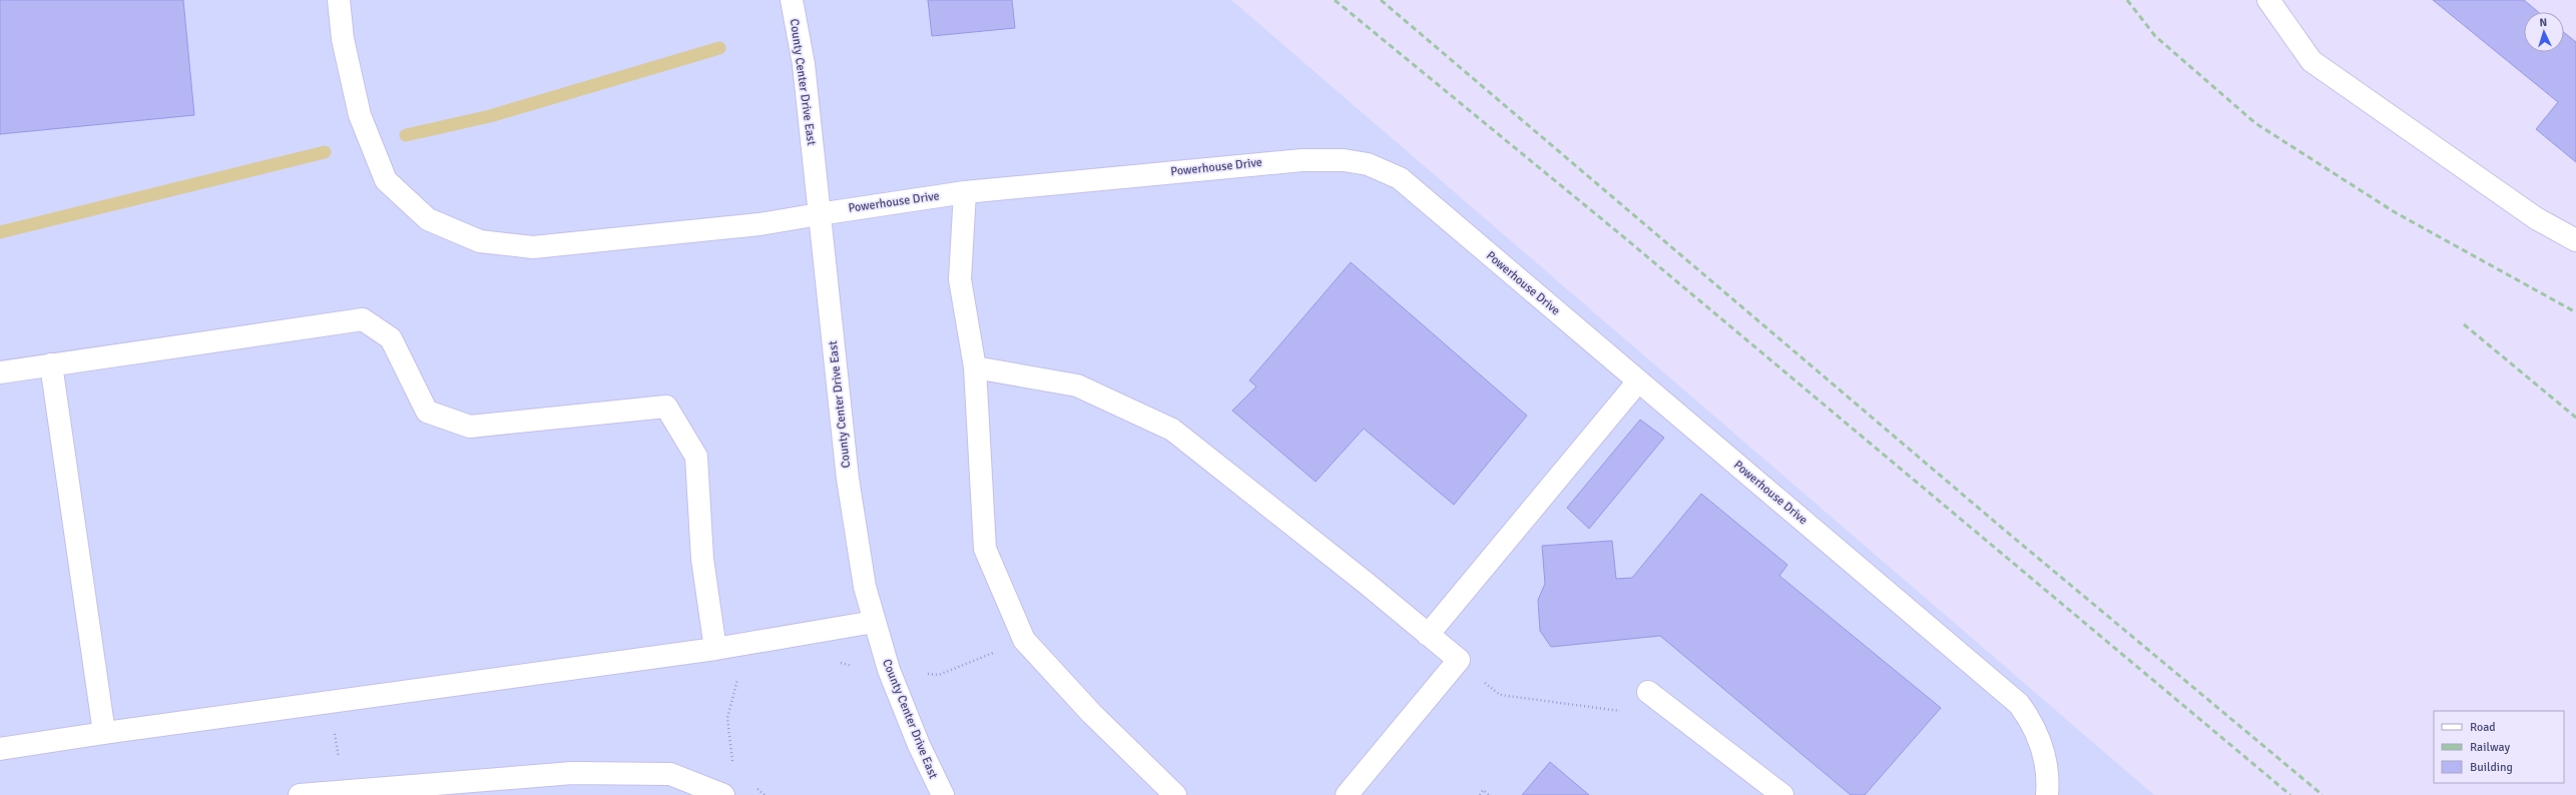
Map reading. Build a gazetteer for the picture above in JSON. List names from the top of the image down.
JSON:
{
  "streets": {
    "street": ["County Center Drive East", "Powerhouse Drive"]
  },
  "crossings": [
    ["County Center Drive East", "Powerhouse Drive"]
  ],
  "legend": ["Road", "Railway", "Building"],
  "north": "top"
}
